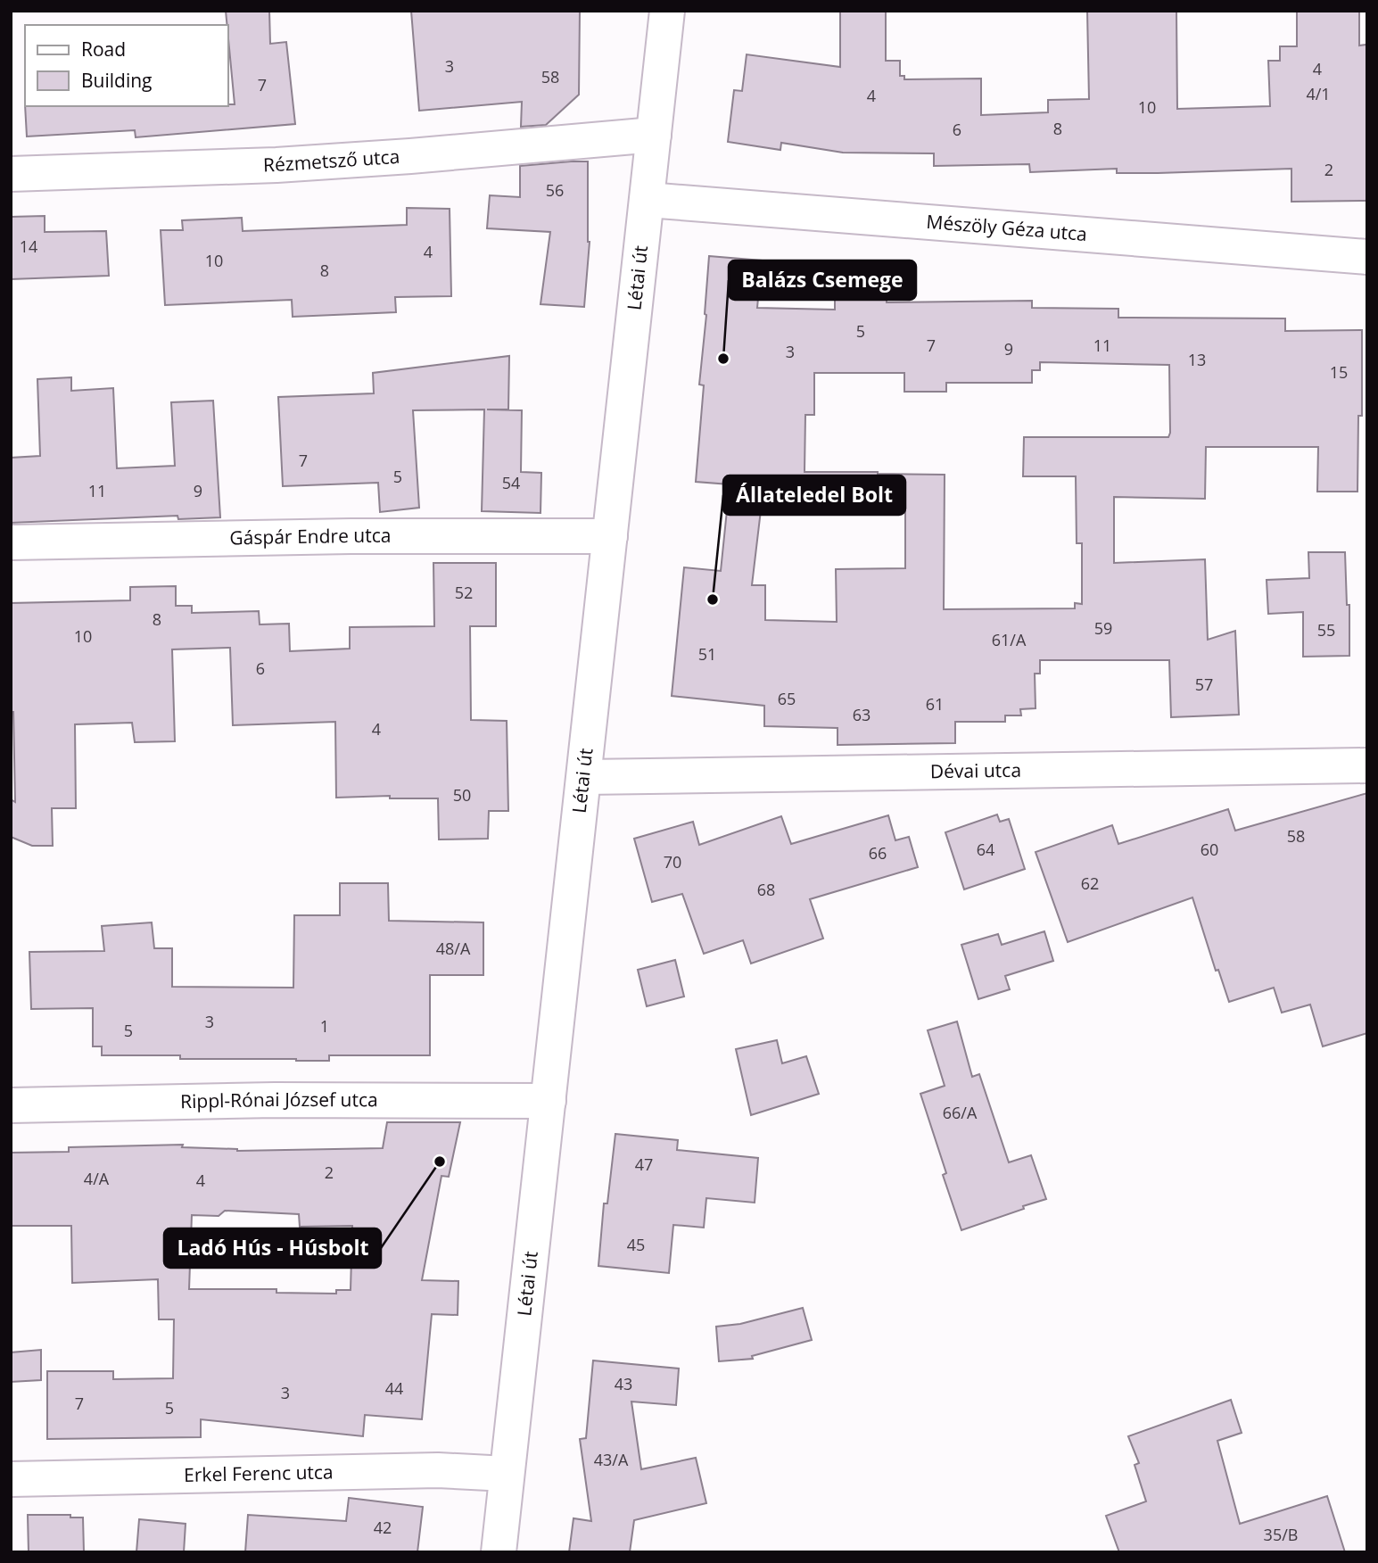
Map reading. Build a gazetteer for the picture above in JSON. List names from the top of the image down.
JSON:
{
  "streets": {
    "street": [
      "Rézmetsző utca",
      "Mészöly Géza utca",
      "Létai út",
      "Gáspár Endre utca",
      "Dévai utca",
      "Rippl-Rónai József utca",
      "Erkel Ferenc utca"
    ]
  },
  "crossings": [
    ["Rézmetsző utca", "Létai út"],
    ["Mészöly Géza utca", "Létai út"],
    ["Létai út", "Gáspár Endre utca"],
    ["Létai út", "Dévai utca"],
    ["Létai út", "Rippl-Rónai József utca"],
    ["Létai út", "Erkel Ferenc utca"]
  ],
  "places": ["Balázs Csemege", "Állateledel Bolt", "Ladó Hús - Húsbolt"],
  "house_numbers": [
    "3",
    "4",
    "58",
    "7",
    "4/1",
    "4",
    "10",
    "8",
    "6",
    "2",
    "56",
    "14",
    "4",
    "10",
    "8",
    "5",
    "7",
    "11",
    "9",
    "3",
    "13",
    "15",
    "7",
    "5",
    "54",
    "11",
    "9",
    "52",
    "8",
    "59",
    "55",
    "10",
    "61/A",
    "51",
    "6",
    "57",
    "65",
    "61",
    "63",
    "4",
    "50",
    "58",
    "64",
    "60",
    "66",
    "70",
    "62",
    "68",
    "48/A",
    "3",
    "1",
    "5",
    "66/A",
    "47",
    "2",
    "4/A",
    "4",
    "45",
    "43",
    "44",
    "3",
    "7",
    "5",
    "43/A",
    "42",
    "35/B"
  ],
  "legend": ["Road", "Building"]
}
